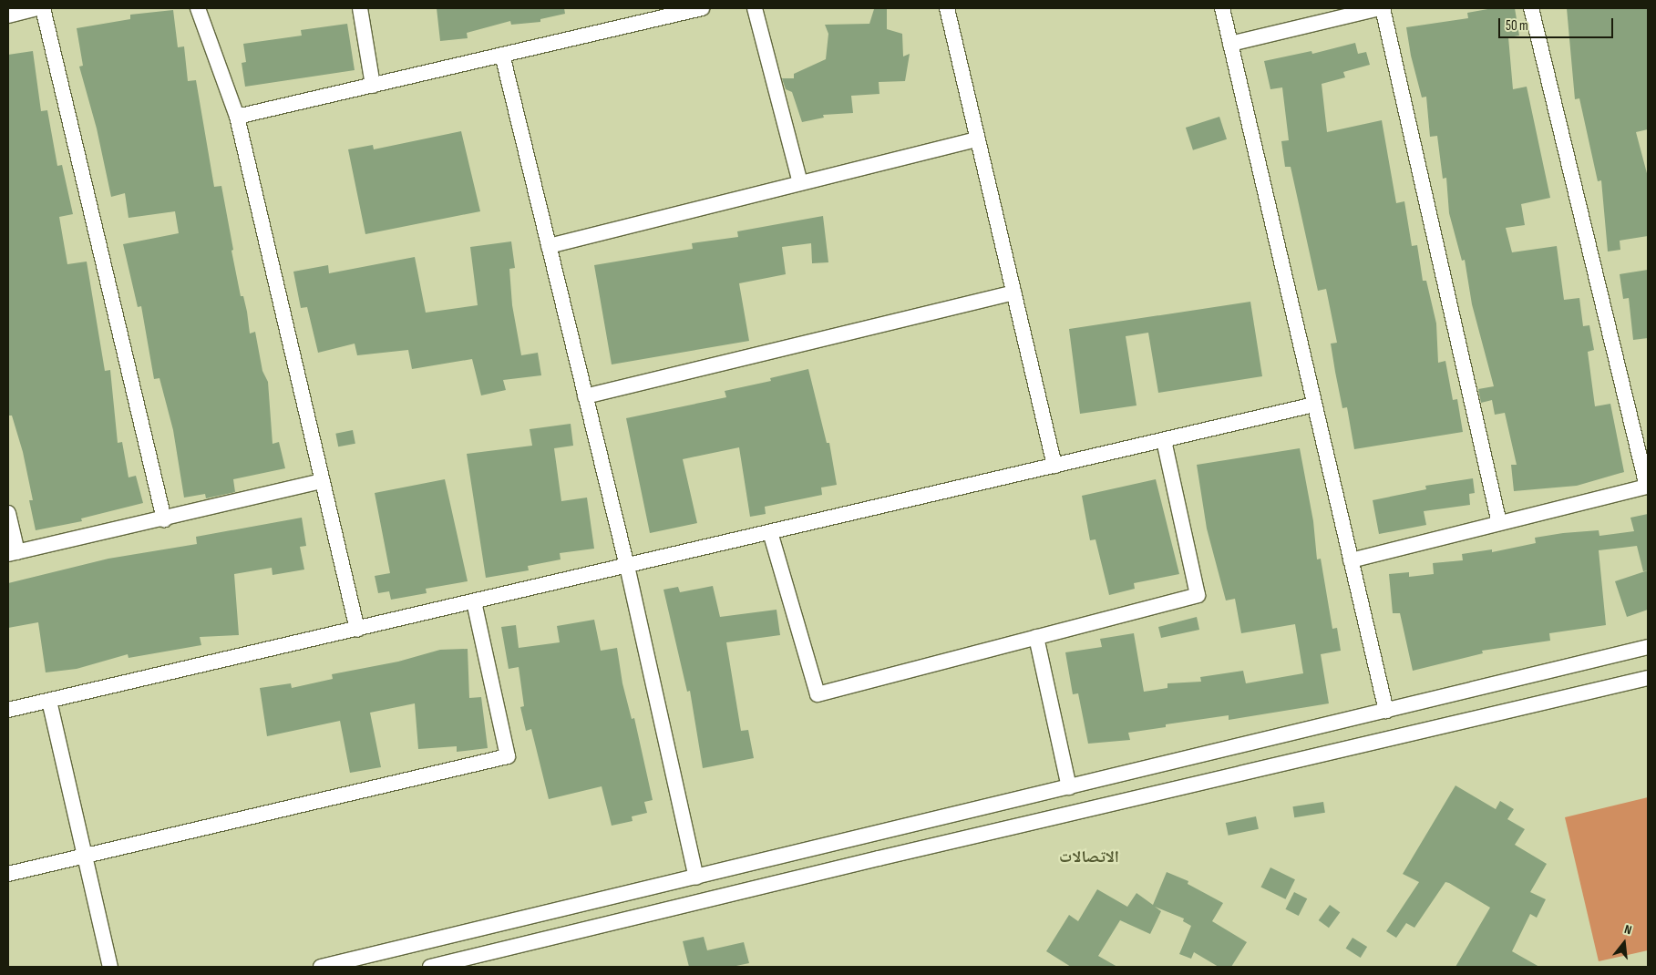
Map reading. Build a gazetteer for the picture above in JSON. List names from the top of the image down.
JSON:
{
  "districts": ["الاتصالات"],
  "scale_bar": "50 m",
  "north": "top"
}
